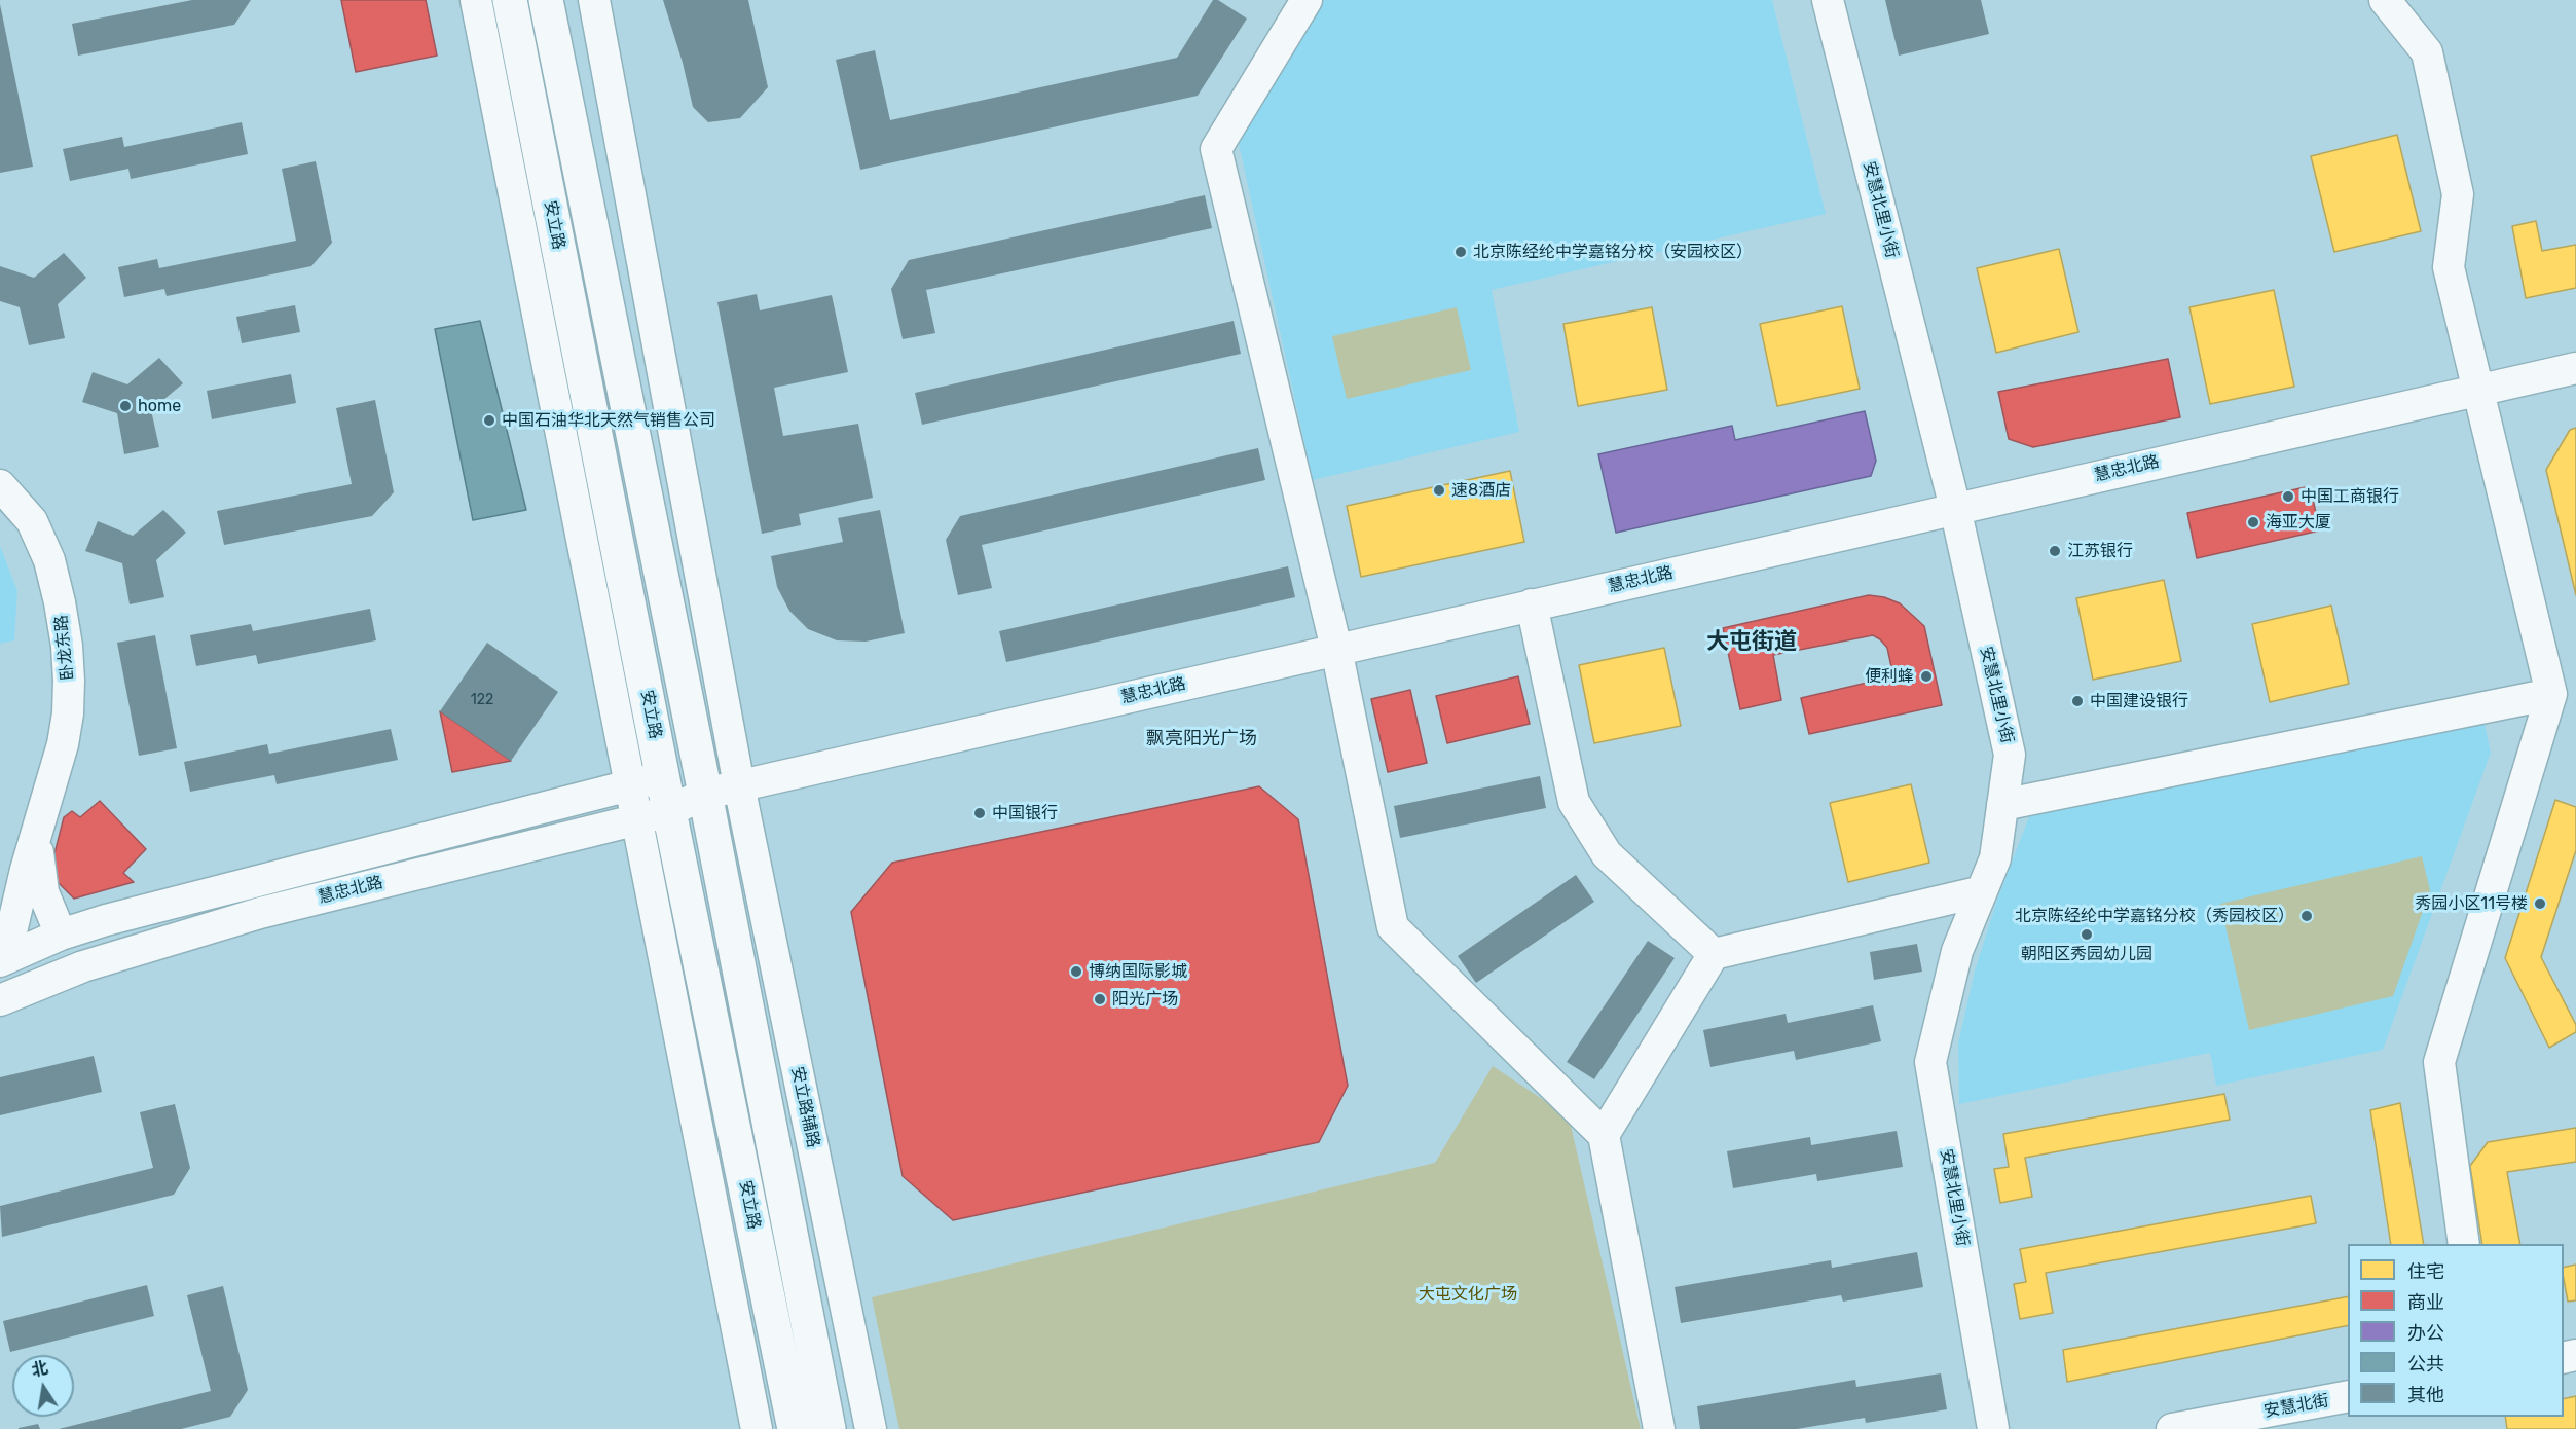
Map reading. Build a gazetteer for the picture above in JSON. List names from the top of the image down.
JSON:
{
  "streets": {
    "main road": ["安立路"],
    "street": [
      "安慧北里小街",
      "慧忠北路",
      "卧龙东路",
      "安立路辅路",
      "安慧北街"
    ]
  },
  "crossings": [
    ["安慧北里小街", "慧忠北路"],
    ["安立路", "慧忠北路"],
    ["慧忠北路", "卧龙东路"],
    ["慧忠北路", "安立路辅路"]
  ],
  "districts": ["大屯街道", "飘亮阳光广场"],
  "parks": ["大屯文化广场"],
  "places": [
    "北京陈经纶中学嘉铭分校（安园校区）",
    "home",
    "中国石油华北天然气销售公司",
    "速8酒店",
    "中国工商银行",
    "海亚大厦",
    "江苏银行",
    "便利蜂",
    "中国建设银行",
    "中国银行",
    "秀园小区11号楼",
    "北京陈经纶中学嘉铭分校（秀园校区）",
    "朝阳区秀园幼儿园",
    "博纳国际影城",
    "阳光广场"
  ],
  "house_numbers": ["122"],
  "legend": [
    "住宅",
    "商业",
    "办公",
    "公共",
    "其他"
  ],
  "north": "top"
}
